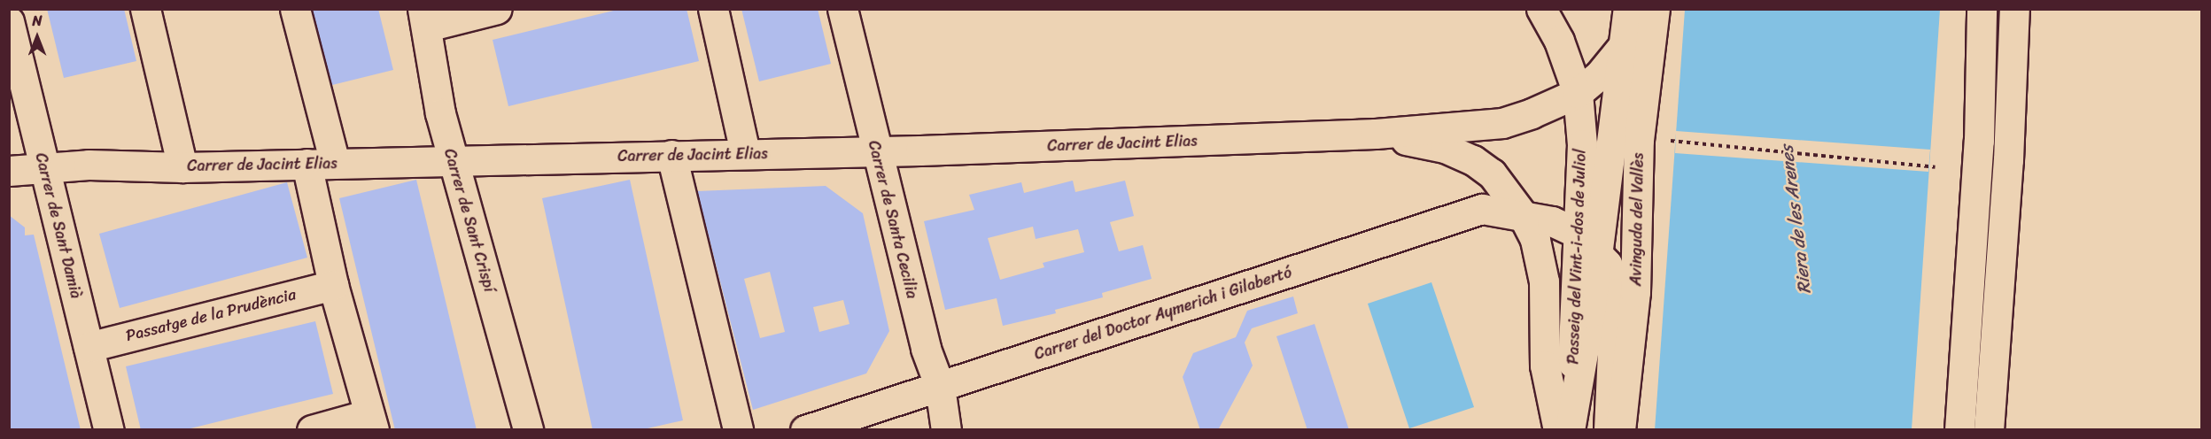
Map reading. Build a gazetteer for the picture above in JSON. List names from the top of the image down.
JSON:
{
  "streets": {
    "street": [
      "Carrer de Jacint Elias",
      "Carrer de Santa Cecilia",
      "Avinguda del Vallès",
      "Carrer de Sant Crispí",
      "Carrer de Sant Damià",
      "Passeig del Vint-i-dos de Juliol",
      "Carrer del Doctor Aymerich i Gilabertó",
      "Passatge de la Prudència"
    ]
  },
  "crossings": [
    ["Carrer de Jacint Elias", "Carrer de Santa Cecilia"],
    ["Carrer de Jacint Elias", "Avinguda del Vallès"],
    ["Carrer de Jacint Elias", "Carrer de Sant Crispí"],
    ["Carrer de Jacint Elias", "Carrer de Sant Damià"],
    ["Carrer de Jacint Elias", "Passeig del Vint-i-dos de Juliol"],
    ["Carrer de Jacint Elias", "Carrer del Doctor Aymerich i Gilabertó"],
    ["Carrer de Santa Cecilia", "Carrer del Doctor Aymerich i Gilabertó"],
    ["Avinguda del Vallès", "Passeig del Vint-i-dos de Juliol"],
    ["Carrer de Sant Damià", "Passatge de la Prudència"]
  ],
  "water": ["Riera de les Arenes"],
  "north": "top"
}
